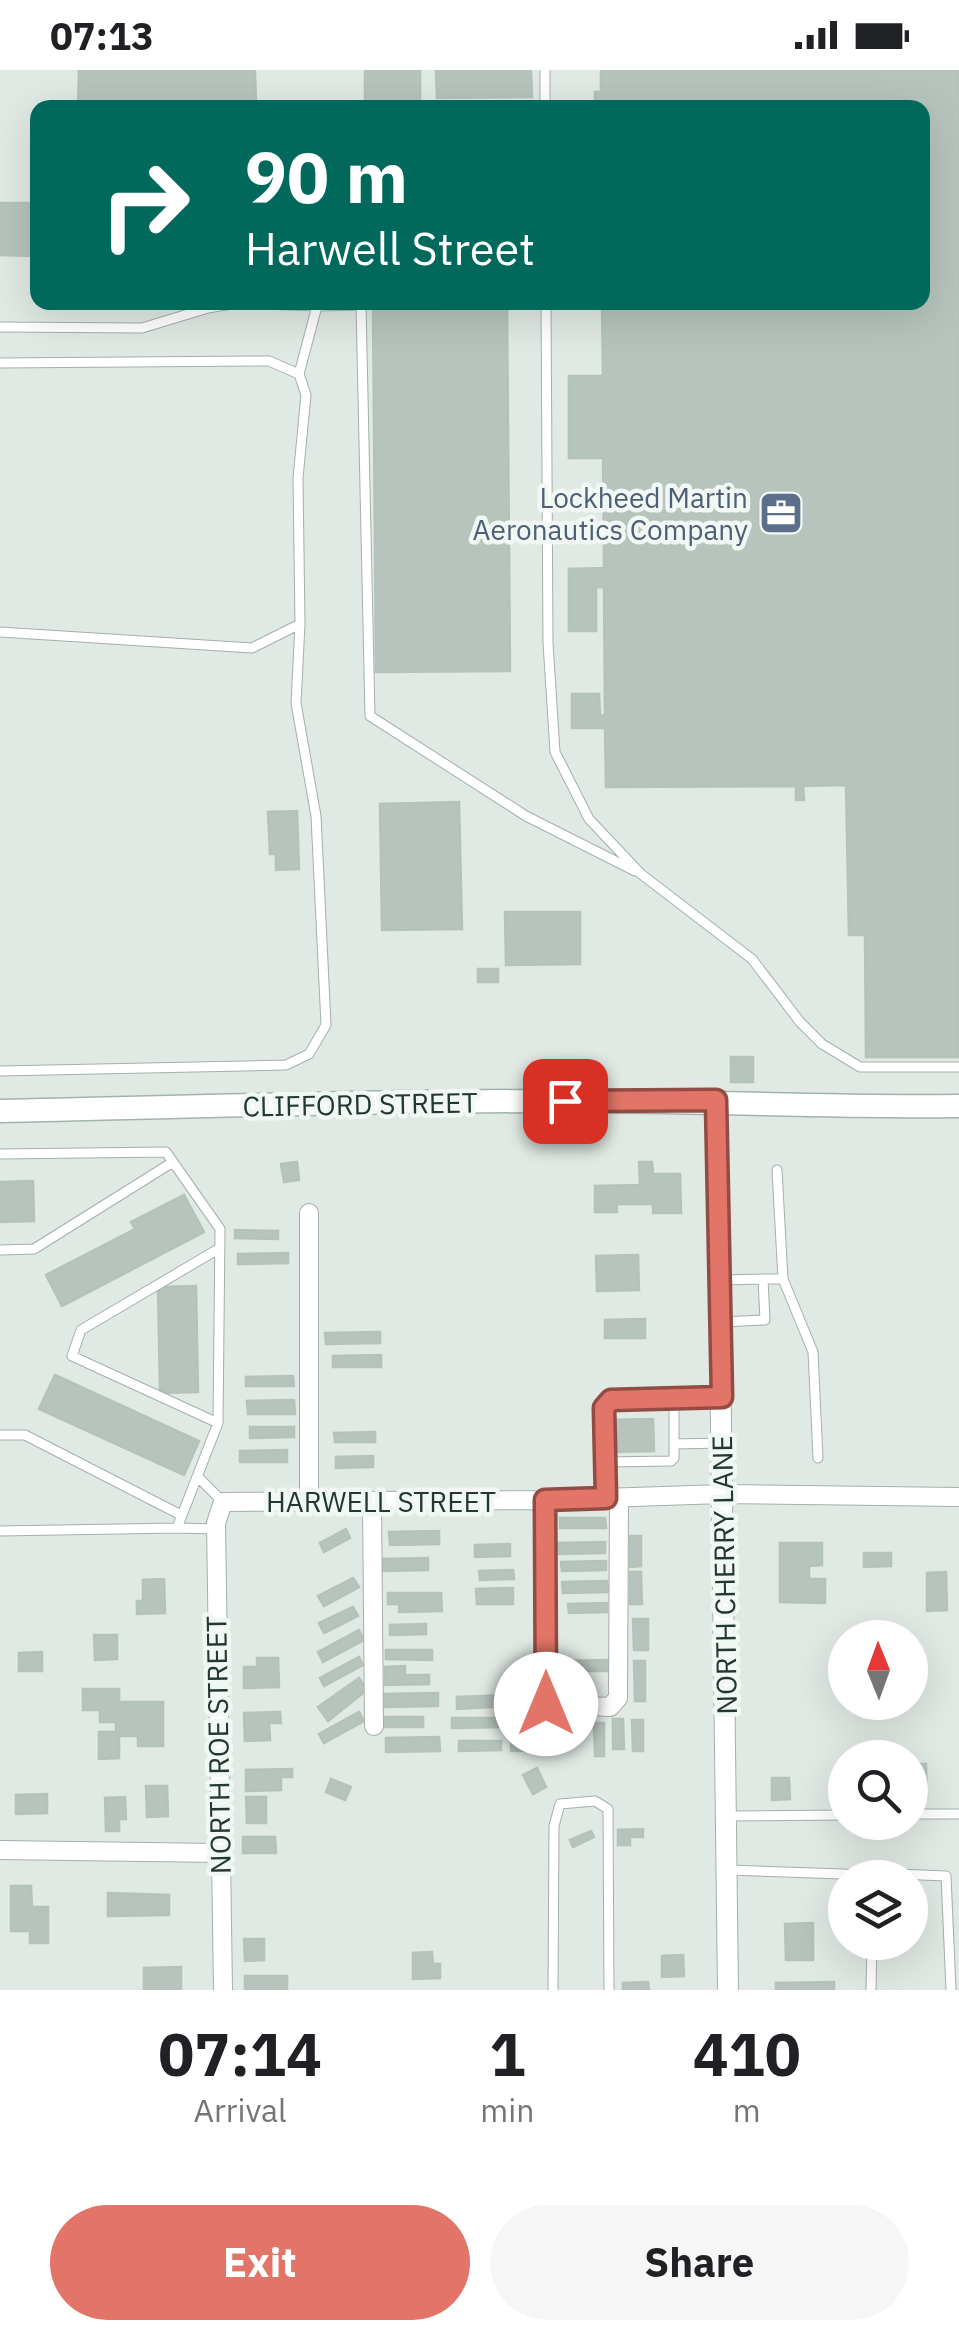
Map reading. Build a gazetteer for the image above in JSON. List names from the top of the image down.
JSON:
{
  "streets": {
    "main road": ["CLIFFORD STREET"],
    "street": ["HARWELL STREET", "NORTH CHERRY LANE", "NORTH ROE STREET"]
  },
  "crossings": [
    ["CLIFFORD STREET", "NORTH CHERRY LANE"],
    ["HARWELL STREET", "NORTH CHERRY LANE"],
    ["HARWELL STREET", "NORTH ROE STREET"]
  ],
  "places": {
    "office": ["Lockheed Martin Aeronautics Company"]
  },
  "north": "top",
  "page": {
    "status": "07:13",
    "turn": ["90 m", "Harwell Street"],
    "eta": [
      "07:14",
      "Arrival",
      "1",
      "min",
      "410",
      "m"
    ],
    "buttons": ["Exit", "Share"]
  }
}
